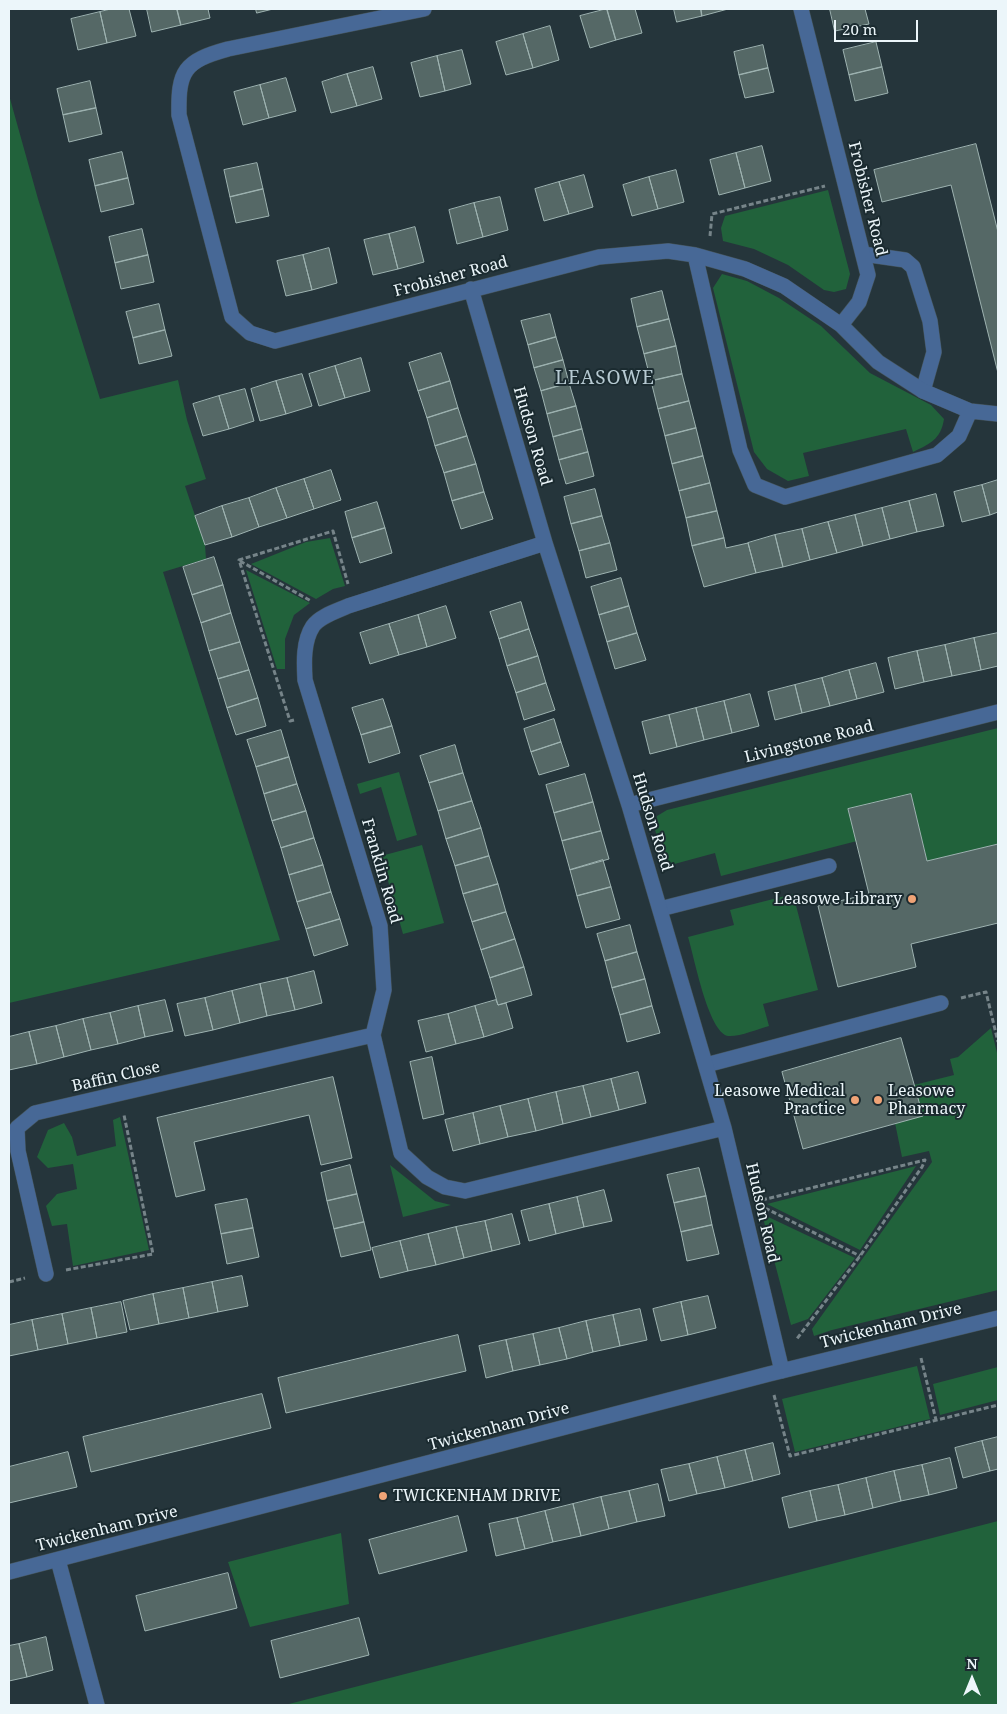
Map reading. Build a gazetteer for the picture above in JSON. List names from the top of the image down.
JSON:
{
  "streets": {
    "street": [
      "Frobisher Road",
      "Hudson Road",
      "Livingstone Road",
      "Franklin Road",
      "Baffin Close",
      "Twickenham Drive"
    ]
  },
  "crossings": [
    ["Frobisher Road", "Hudson Road"],
    ["Hudson Road", "Livingstone Road"],
    ["Hudson Road", "Franklin Road"],
    ["Hudson Road", "Twickenham Drive"],
    ["Franklin Road", "Baffin Close"]
  ],
  "districts": ["LEASOWE"],
  "places": [
    "Leasowe Library",
    "Leasowe Medical Practice",
    "Leasowe Pharmacy",
    "TWICKENHAM DRIVE"
  ],
  "scale_bar": "20 m",
  "north": "top"
}
